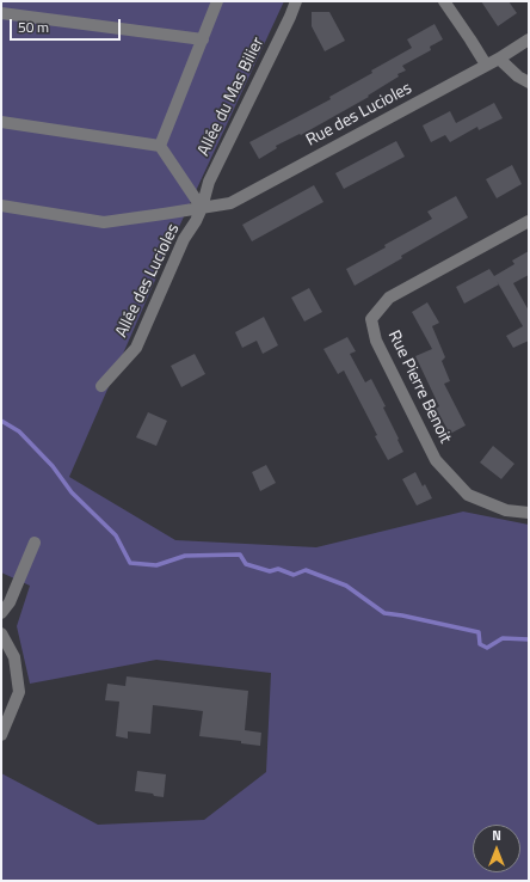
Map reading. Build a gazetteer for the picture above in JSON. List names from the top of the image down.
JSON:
{
  "streets": {
    "street": [
      "Allée du Mas Bilier",
      "Rue des Lucioles",
      "Allée des Lucioles",
      "Rue Pierre Benoit"
    ]
  },
  "crossings": [
    ["Allée du Mas Bilier", "Rue des Lucioles"],
    ["Allée du Mas Bilier", "Allée des Lucioles"],
    ["Rue des Lucioles", "Allée des Lucioles"]
  ],
  "scale_bar": "50 m",
  "north": "top"
}
